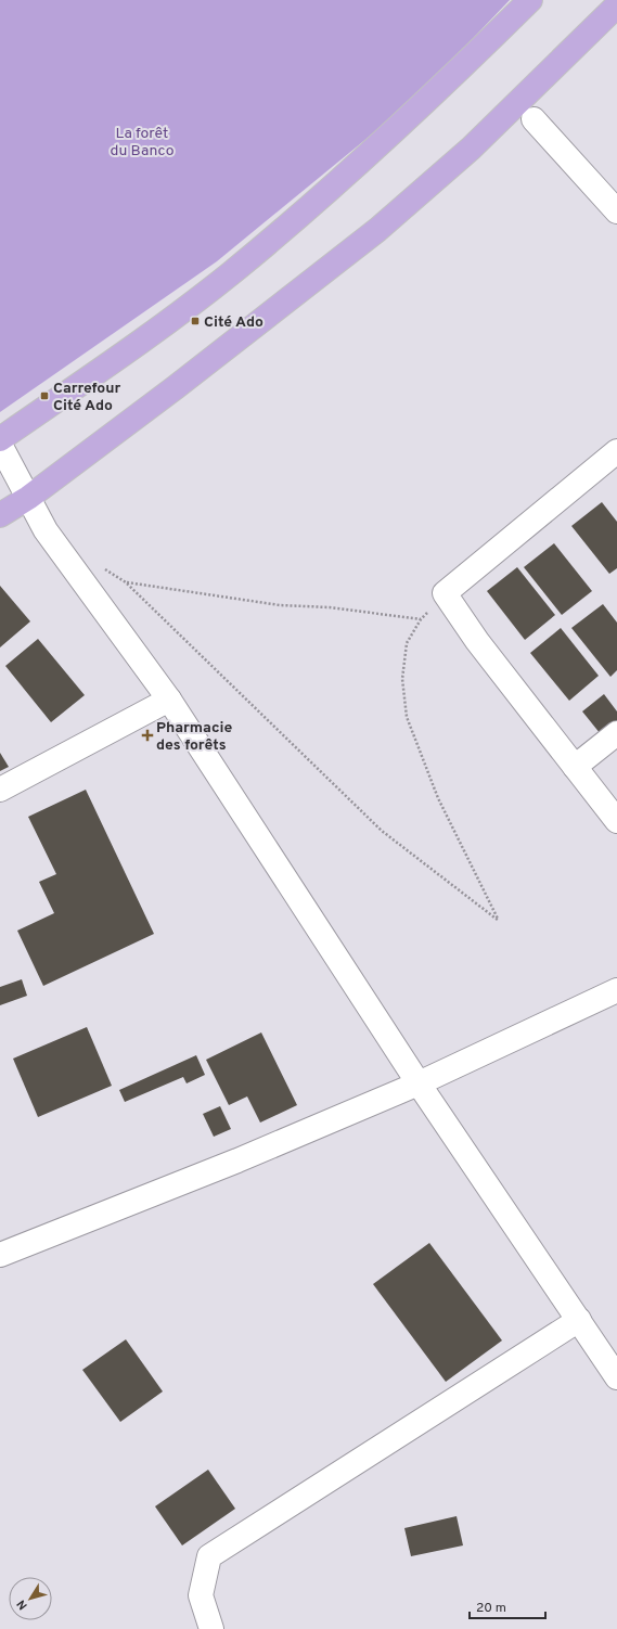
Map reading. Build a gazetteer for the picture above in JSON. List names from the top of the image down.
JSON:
{
  "parks": ["La forêt du Banco"],
  "places": {
    "transit": ["Cité Ado", "Carrefour Cité Ado"],
    "health": ["Pharmacie des forêts"]
  },
  "scale_bar": "20 m",
  "north": "bottom left"
}
